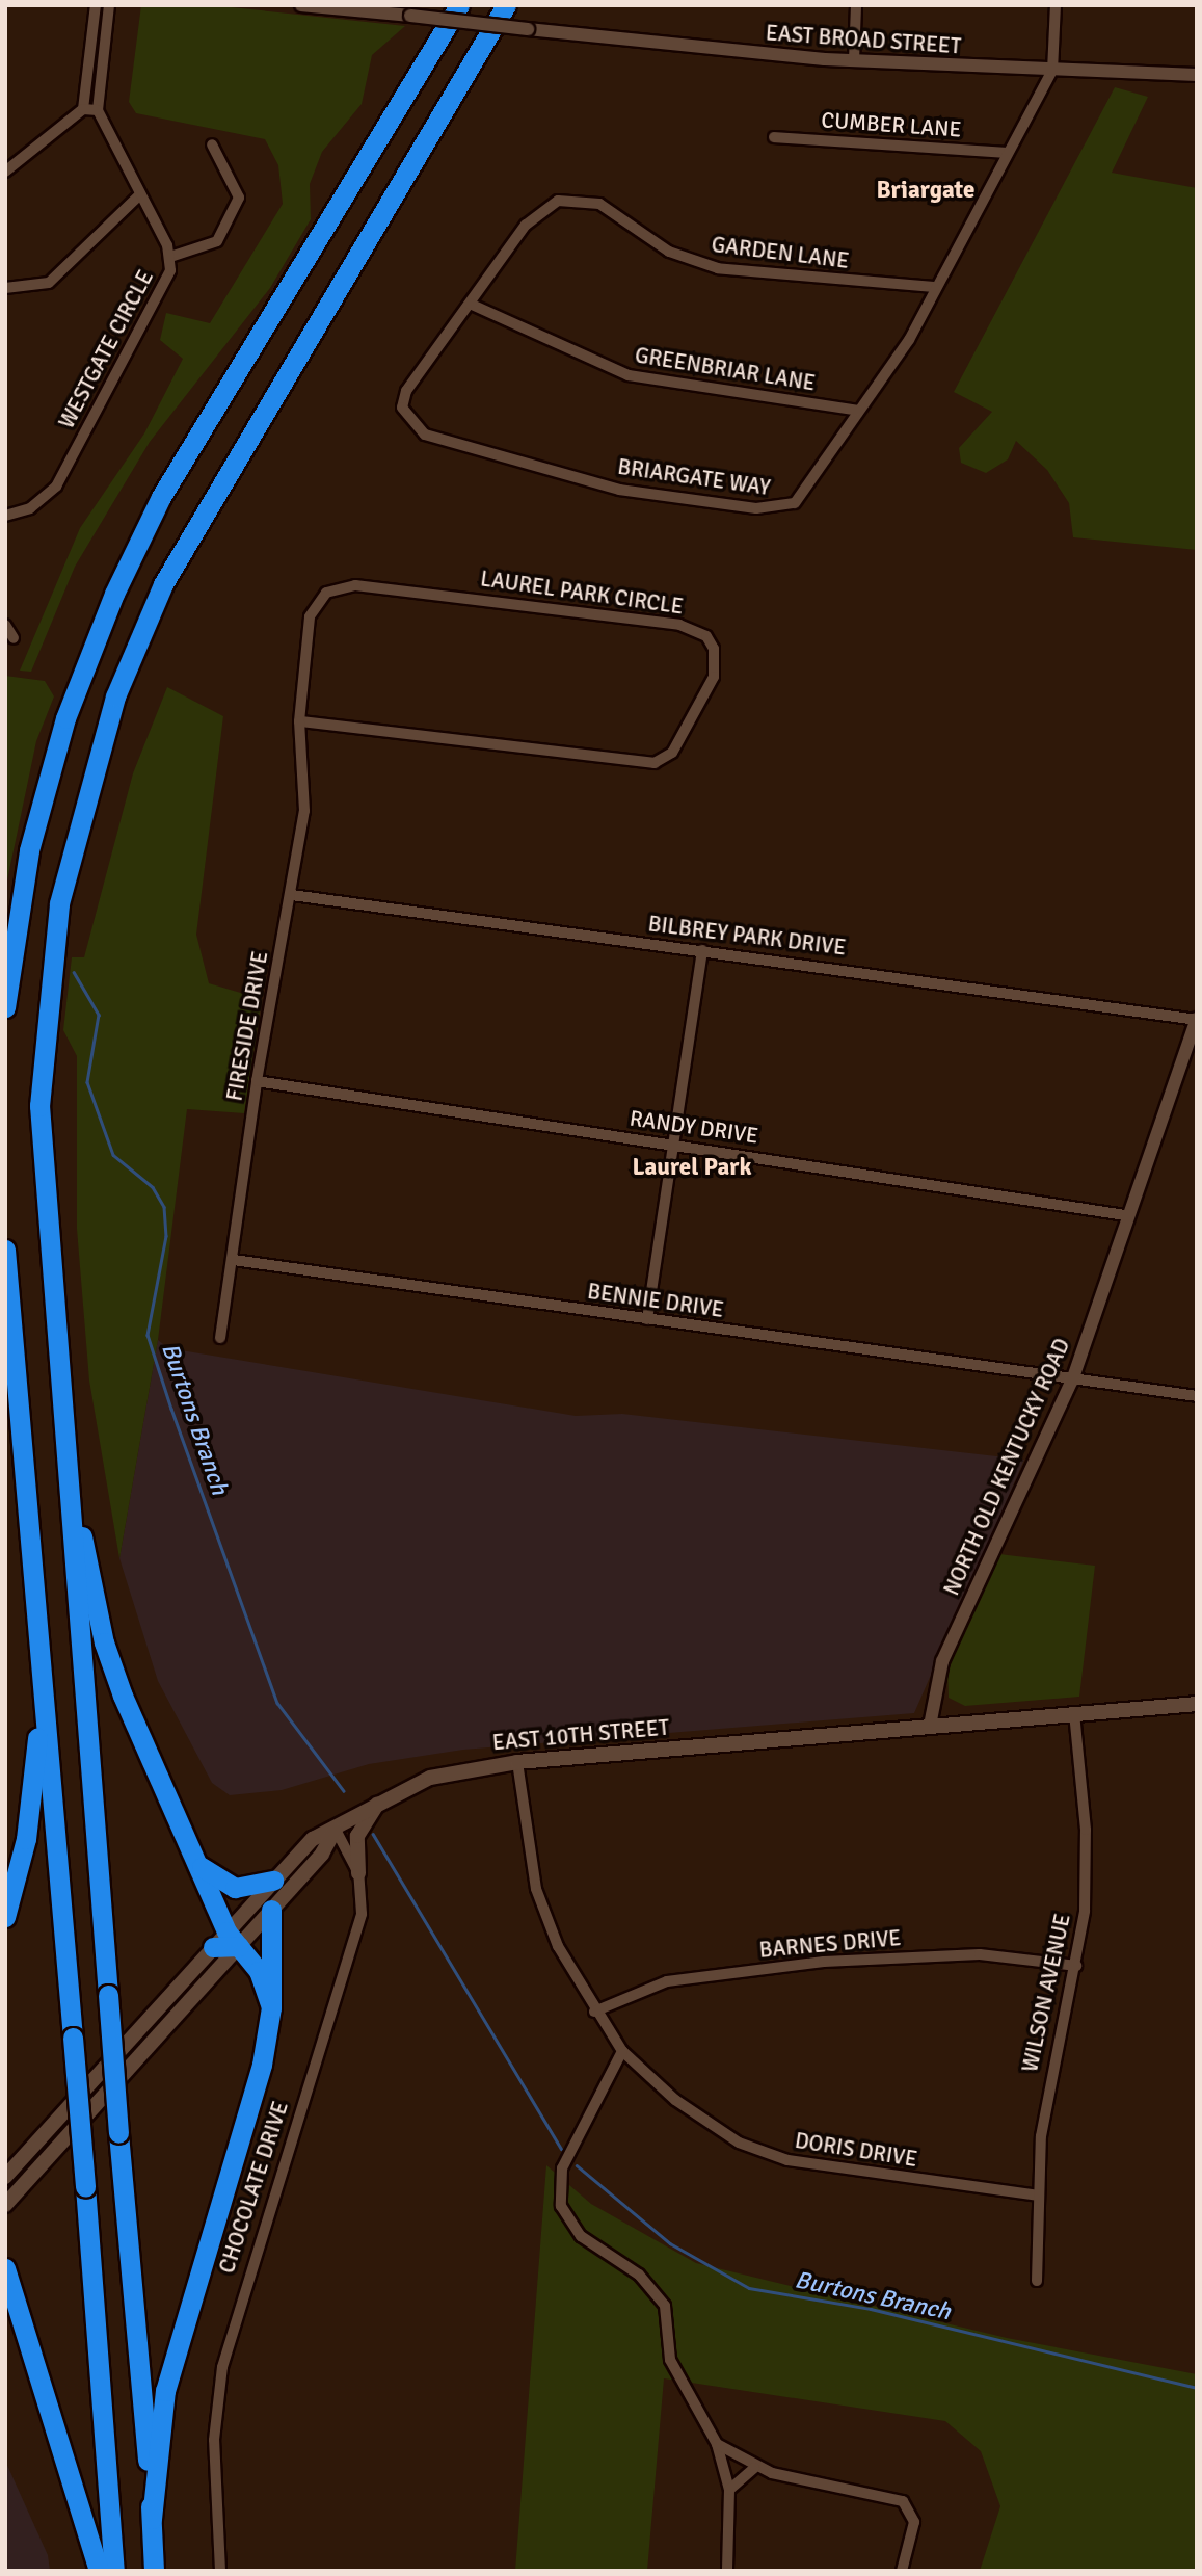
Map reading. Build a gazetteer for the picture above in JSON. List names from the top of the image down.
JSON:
{
  "streets": {
    "main road": ["EAST 10TH STREET"],
    "street": [
      "EAST BROAD STREET",
      "CUMBER LANE",
      "GARDEN LANE",
      "WESTGATE CIRCLE",
      "GREENBRIAR LANE",
      "BRIARGATE WAY",
      "LAUREL PARK CIRCLE",
      "BILBREY PARK DRIVE",
      "FIRESIDE DRIVE",
      "RANDY DRIVE",
      "BENNIE DRIVE",
      "NORTH OLD KENTUCKY ROAD",
      "BARNES DRIVE",
      "WILSON AVENUE",
      "DORIS DRIVE",
      "CHOCOLATE DRIVE"
    ]
  },
  "crossings": [
    ["EAST BROAD STREET", "BRIARGATE WAY"],
    ["CUMBER LANE", "BRIARGATE WAY"],
    ["GARDEN LANE", "GREENBRIAR LANE"],
    ["GARDEN LANE", "BRIARGATE WAY"],
    ["GREENBRIAR LANE", "BRIARGATE WAY"],
    ["LAUREL PARK CIRCLE", "FIRESIDE DRIVE"],
    ["BILBREY PARK DRIVE", "FIRESIDE DRIVE"],
    ["BILBREY PARK DRIVE", "NORTH OLD KENTUCKY ROAD"],
    ["FIRESIDE DRIVE", "RANDY DRIVE"],
    ["FIRESIDE DRIVE", "BENNIE DRIVE"],
    ["RANDY DRIVE", "NORTH OLD KENTUCKY ROAD"],
    ["BENNIE DRIVE", "NORTH OLD KENTUCKY ROAD"],
    ["NORTH OLD KENTUCKY ROAD", "EAST 10TH STREET"],
    ["EAST 10TH STREET", "WILSON AVENUE"],
    ["EAST 10TH STREET", "DORIS DRIVE"],
    ["EAST 10TH STREET", "CHOCOLATE DRIVE"],
    ["BARNES DRIVE", "WILSON AVENUE"],
    ["BARNES DRIVE", "DORIS DRIVE"],
    ["WILSON AVENUE", "DORIS DRIVE"]
  ],
  "districts": ["Briargate", "Laurel Park"],
  "water": ["Burtons Branch"]
}
